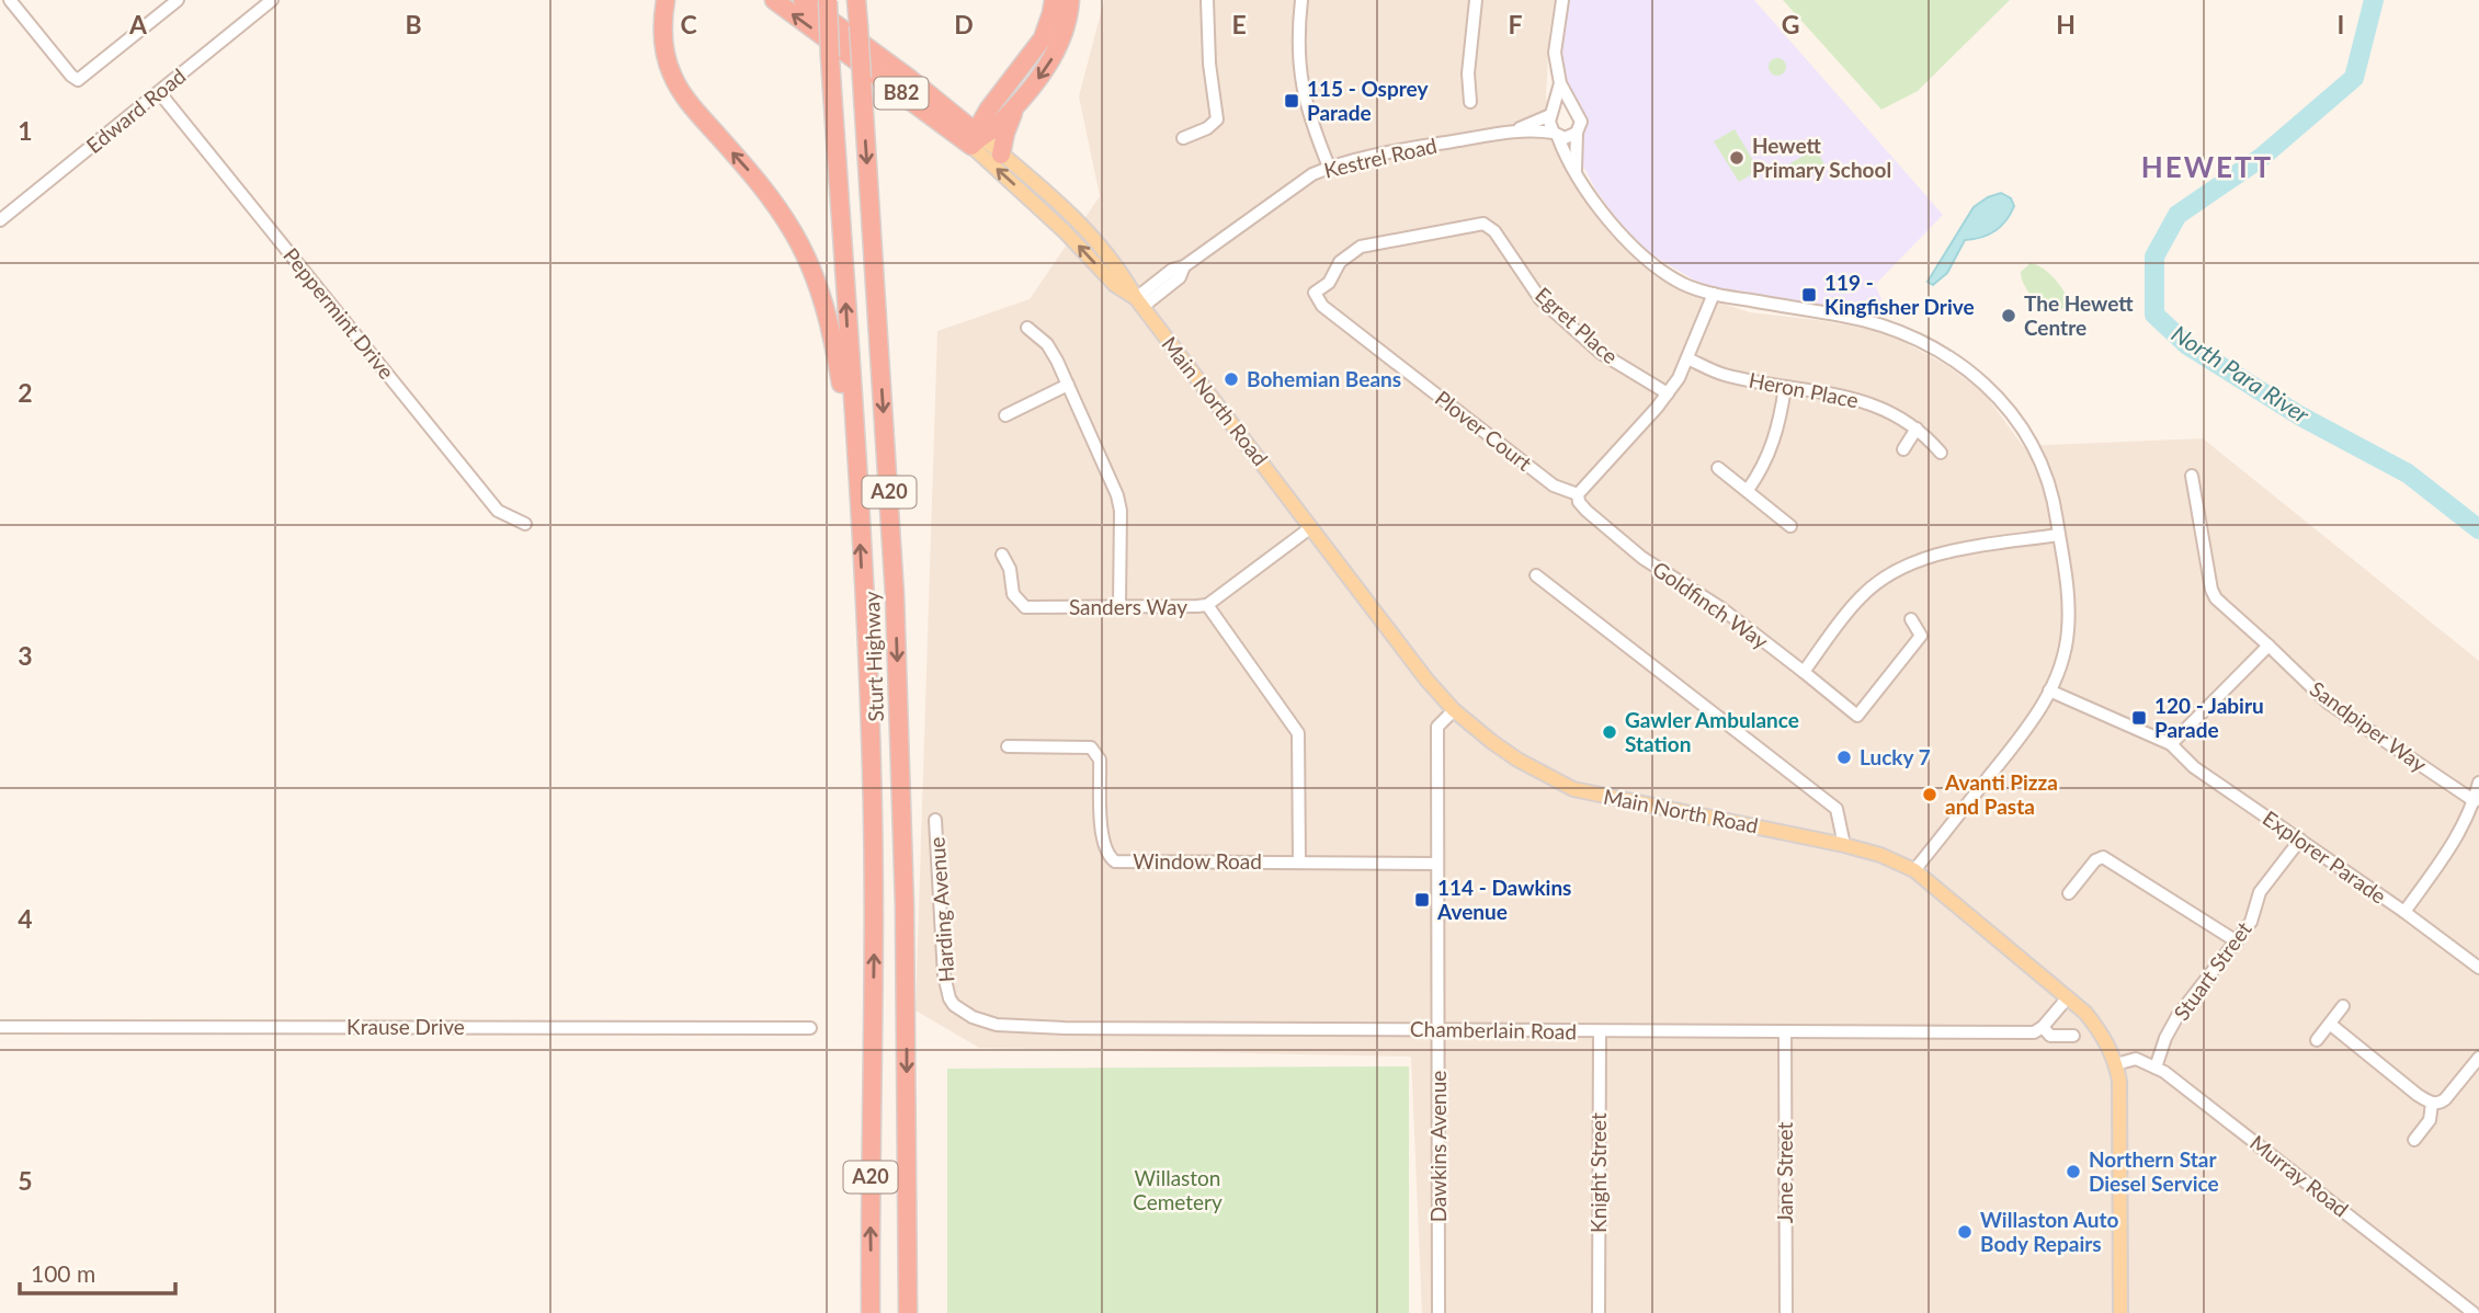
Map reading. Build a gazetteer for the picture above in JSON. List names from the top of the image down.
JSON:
{
  "streets": {
    "highway": ["B82", "A20", "Sturt Highway"],
    "main road": ["Main North Road"],
    "street": [
      "Edward Road",
      "Kestrel Road",
      "Peppermint Drive",
      "Egret Place",
      "Heron Place",
      "Plover Court",
      "Goldfinch Way",
      "Sanders Way",
      "Sandpiper Way",
      "Explorer Parade",
      "Window Road",
      "Harding Avenue",
      "Stuart Street",
      "Krause Drive",
      "Chamberlain Road",
      "Dawkins Avenue",
      "Knight Street",
      "Jane Street",
      "Murray Road"
    ]
  },
  "crossings": [
    ["B82", "Main North Road"],
    ["Edward Road", "Peppermint Drive"],
    ["Kestrel Road", "Main North Road"],
    ["Egret Place", "Plover Court"],
    ["Main North Road", "Sanders Way"],
    ["Main North Road", "Dawkins Avenue"],
    ["Main North Road", "Murray Road"],
    ["Plover Court", "Goldfinch Way"],
    ["Explorer Parade", "Stuart Street"],
    ["Window Road", "Dawkins Avenue"],
    ["Harding Avenue", "Chamberlain Road"],
    ["Stuart Street", "Murray Road"],
    ["Chamberlain Road", "Dawkins Avenue"],
    ["Chamberlain Road", "Knight Street"],
    ["Chamberlain Road", "Jane Street"]
  ],
  "districts": ["HEWETT"],
  "water": ["North Para River"],
  "parks": ["Willaston Cemetery"],
  "places": {
    "transit": [
      "115 - Osprey Parade",
      "119 - Kingfisher Drive",
      "120 - Jabiru Parade",
      "114 - Dawkins Avenue"
    ],
    "other": [
      "Hewett Primary School",
      "The Hewett Centre",
      "Bohemian Beans",
      "Gawler Ambulance Station",
      "Lucky 7",
      "Avanti Pizza and Pasta",
      "Northern Star Diesel Service",
      "Willaston Auto Body Repairs"
    ]
  },
  "scale_bar": "100 m",
  "grid": {
    "columns": [
      "A",
      "B",
      "C",
      "D",
      "E",
      "F",
      "G",
      "H",
      "I"
    ],
    "rows": [
      "1",
      "2",
      "3",
      "4",
      "5"
    ]
  }
}
